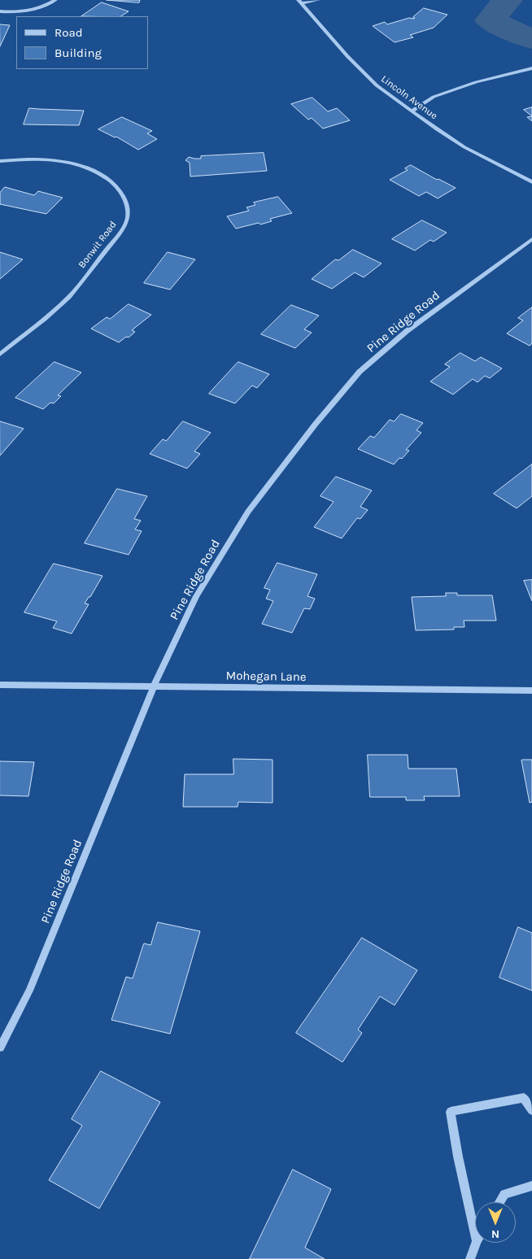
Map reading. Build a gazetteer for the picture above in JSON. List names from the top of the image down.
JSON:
{
  "streets": {
    "street": [
      "Lincoln Avenue",
      "Bonwit Road",
      "Pine Ridge Road",
      "Mohegan Lane"
    ]
  },
  "crossings": [
    ["Pine Ridge Road", "Mohegan Lane"]
  ],
  "legend": ["Road", "Building"],
  "north": "bottom"
}
